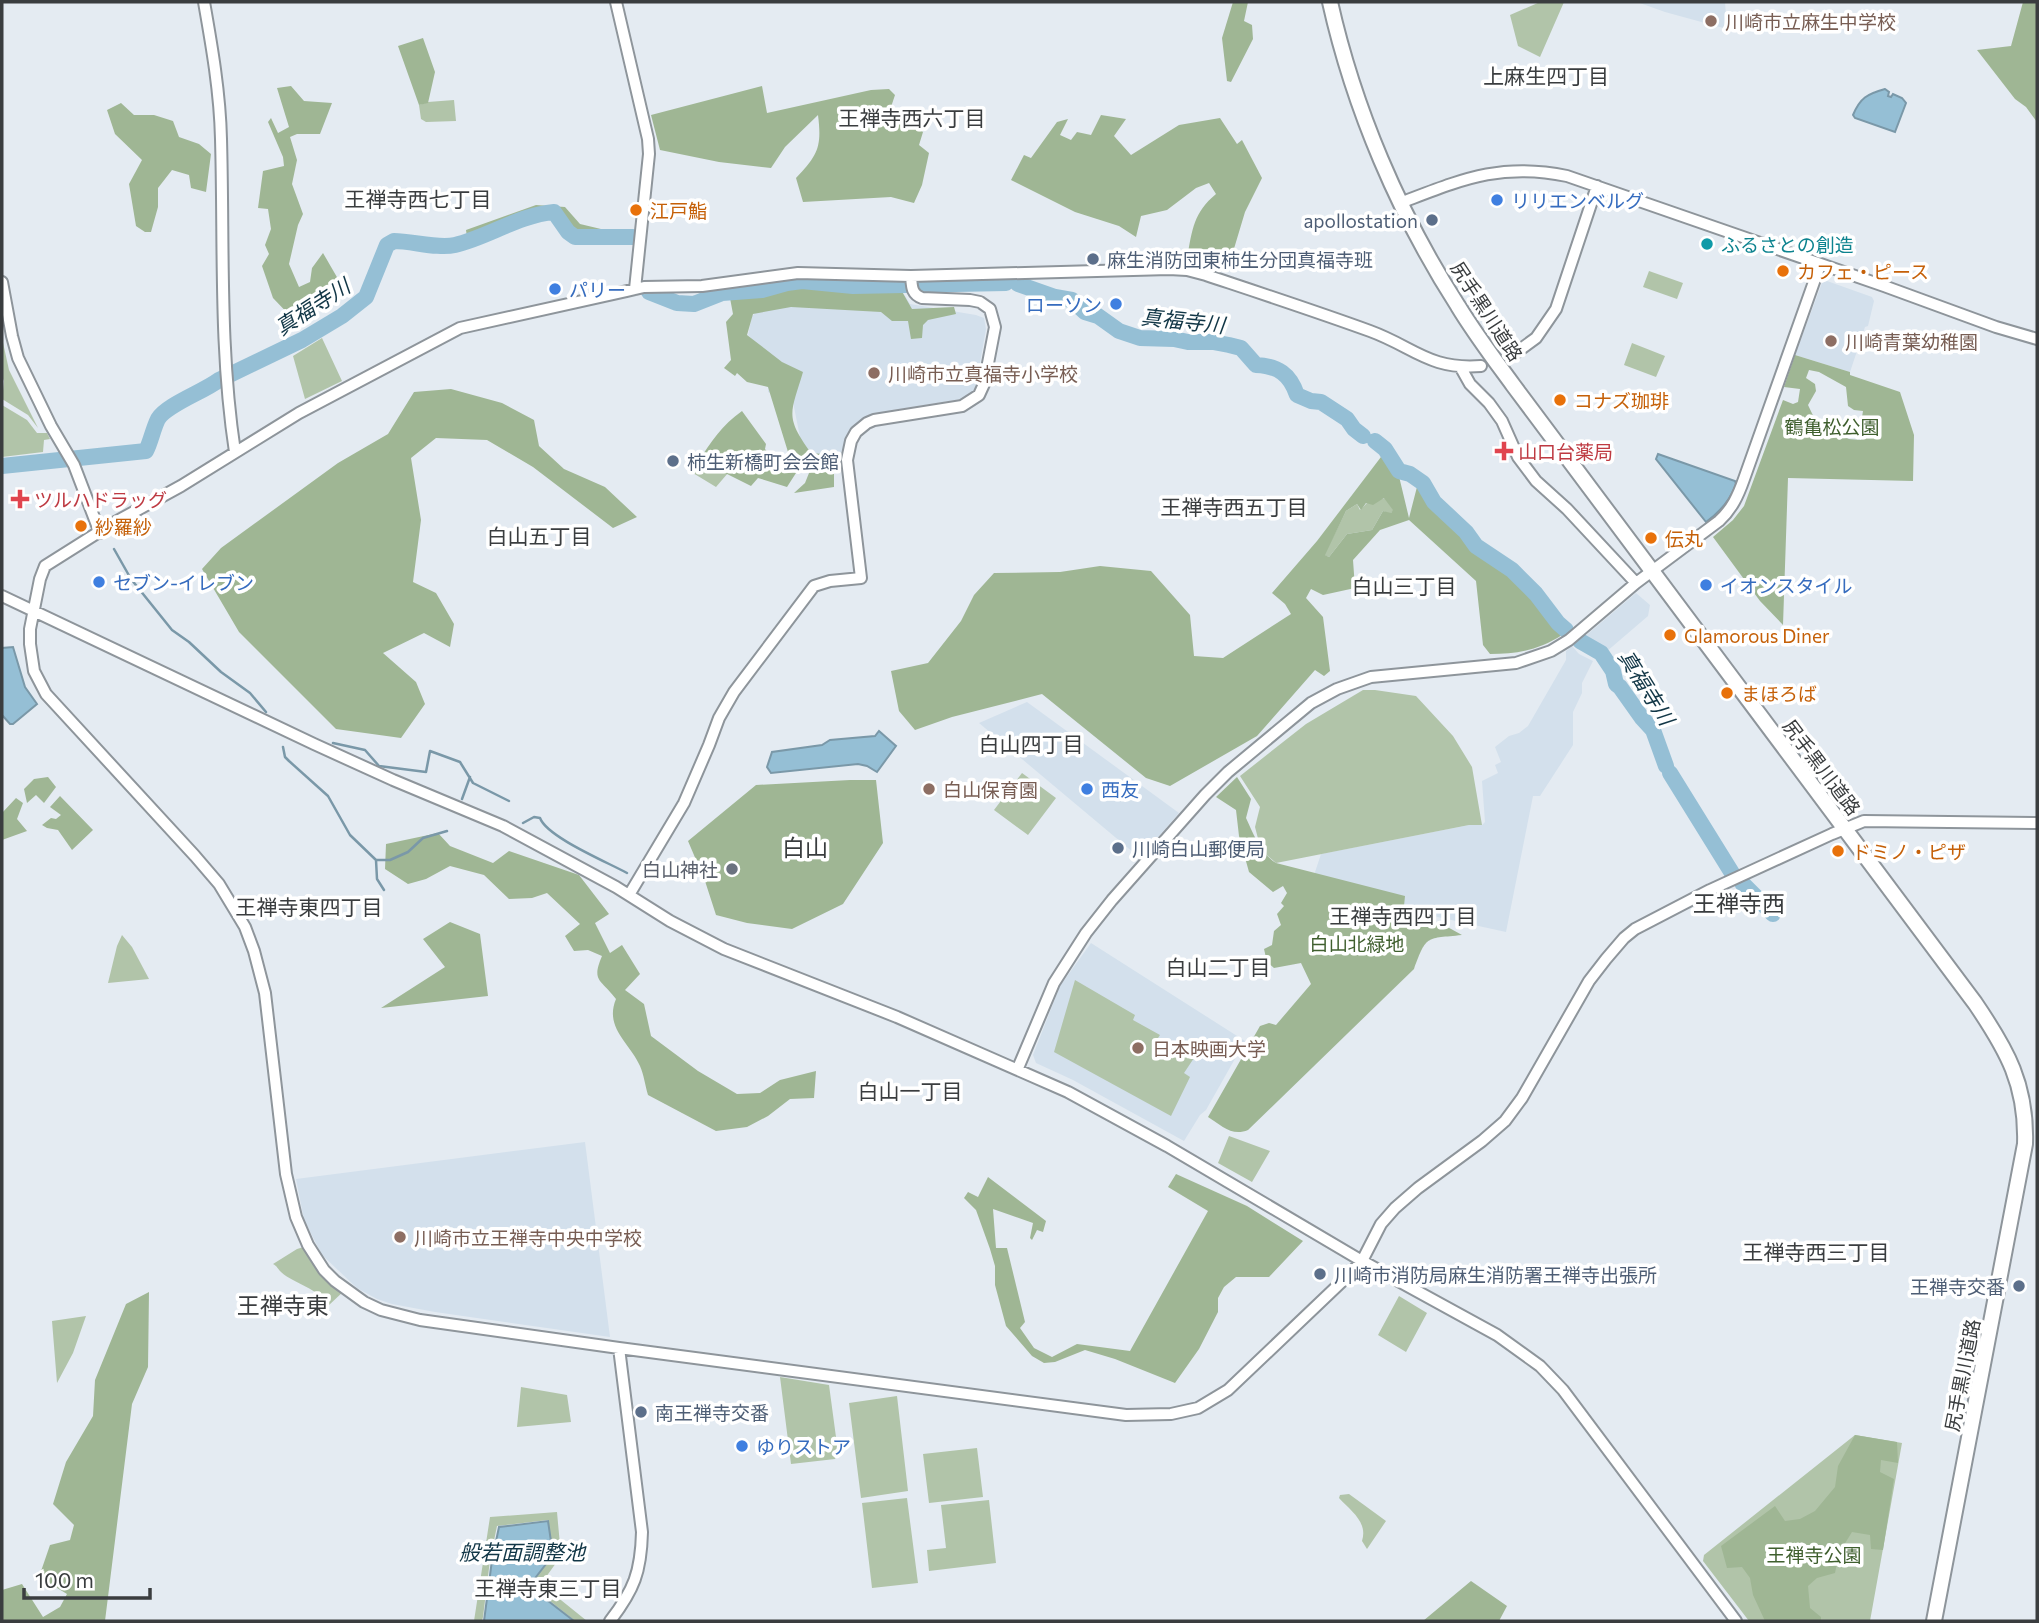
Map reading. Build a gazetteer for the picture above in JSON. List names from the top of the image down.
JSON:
{
  "streets": {
    "main road": ["尻手黒川道路"]
  },
  "districts": [
    "上麻生四丁目",
    "王禅寺西六丁目",
    "王禅寺西七丁目",
    "王禅寺西五丁目",
    "白山五丁目",
    "白山三丁目",
    "白山四丁目",
    "白山",
    "王禅寺西",
    "王禅寺東四丁目",
    "王禅寺西四丁目",
    "白山二丁目",
    "白山一丁目",
    "王禅寺西三丁目",
    "王禅寺東",
    "王禅寺東三丁目"
  ],
  "water": ["真福寺川", "般若面調整池"],
  "parks": ["鶴亀松公園", "白山北緑地", "王禅寺公園"],
  "places": {
    "other": [
      "川崎市立麻生中学校",
      "リリエンベルグ",
      "江戸鮨",
      "apollostation",
      "ふるさとの創造",
      "麻生消防団東柿生分団真福寺班",
      "カフェ・ピース",
      "パリー",
      "ローソン",
      "川崎青葉幼稚園",
      "川崎市立真福寺小学校",
      "コナズ珈琲",
      "柿生新橋町会会館",
      "紗羅紗",
      "伝丸",
      "セブン-イレブン",
      "イオンスタイル",
      "Glamorous Diner",
      "まほろば",
      "白山保育園",
      "西友",
      "川崎白山郵便局",
      "ドミノ・ピザ",
      "白山神社",
      "日本映画大学",
      "川崎市立王禅寺中央中学校",
      "川崎市消防局麻生消防署王禅寺出張所",
      "王禅寺交番",
      "南王禅寺交番",
      "ゆりストア"
    ],
    "health": ["山口台薬局", "ツルハドラッグ"]
  },
  "scale_bar": "100 m"
}
